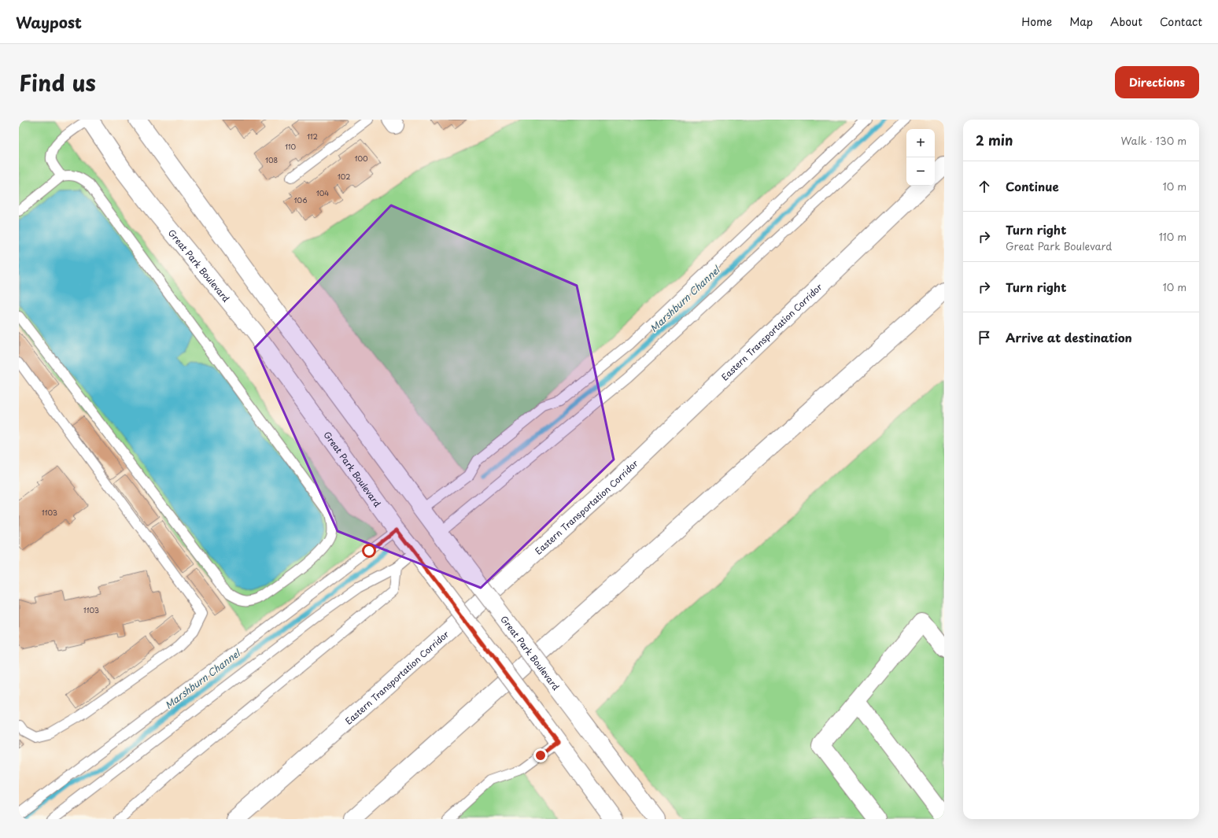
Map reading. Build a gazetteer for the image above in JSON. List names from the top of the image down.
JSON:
{
  "streets": {
    "main road": ["Great Park Boulevard", "Eastern Transportation Corridor"]
  },
  "water": ["Marshburn Channel"],
  "house_numbers": [
    "112",
    "110",
    "100",
    "108",
    "102",
    "104",
    "106",
    "1103",
    "1103"
  ],
  "page": {
    "header": "Waypost",
    "nav": [
      "Home",
      "Map",
      "About",
      "Contact"
    ],
    "title": "Find us",
    "buttons": "Directions",
    "heading": ["2 min", "Walk · 130 m"],
    "map_buttons": ["+", "−"],
    "list": [
      ["Continue", "10 m"],
      ["Turn right", "Great Park Boulevard", "110 m"],
      ["Turn right", "10 m"],
      "Arrive at destination"
    ]
  }
}
